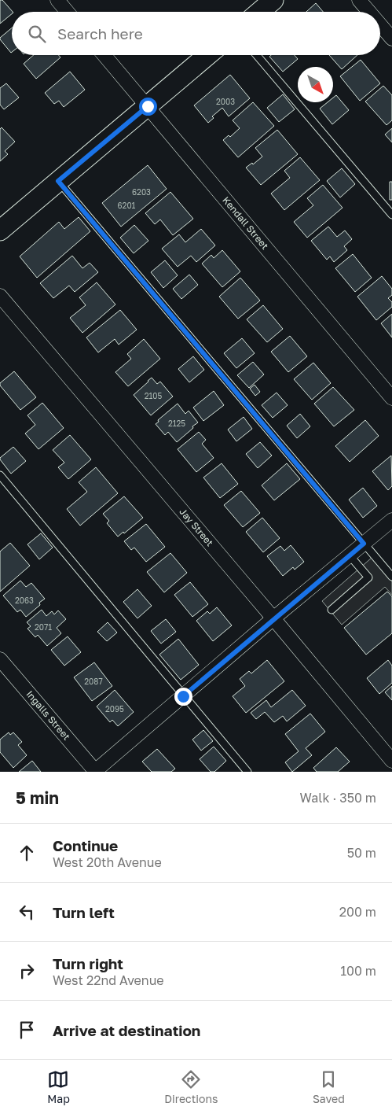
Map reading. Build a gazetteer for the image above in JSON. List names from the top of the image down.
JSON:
{
  "streets": {
    "street": ["Kendall Street", "Jay Street", "Ingalls Street"]
  },
  "house_numbers": [
    "2003",
    "6203",
    "6201",
    "2105",
    "2125",
    "2063",
    "2071",
    "2087",
    "2095"
  ],
  "north": "bottom right",
  "page": {
    "search": "Search here",
    "heading": ["5 min", "Walk · 350 m"],
    "list": [
      ["Continue", "West 20th Avenue", "50 m"],
      ["Turn left", "200 m"],
      ["Turn right", "West 22nd Avenue", "100 m"],
      "Arrive at destination"
    ],
    "nav": ["Map", "Directions", "Saved"]
  }
}
